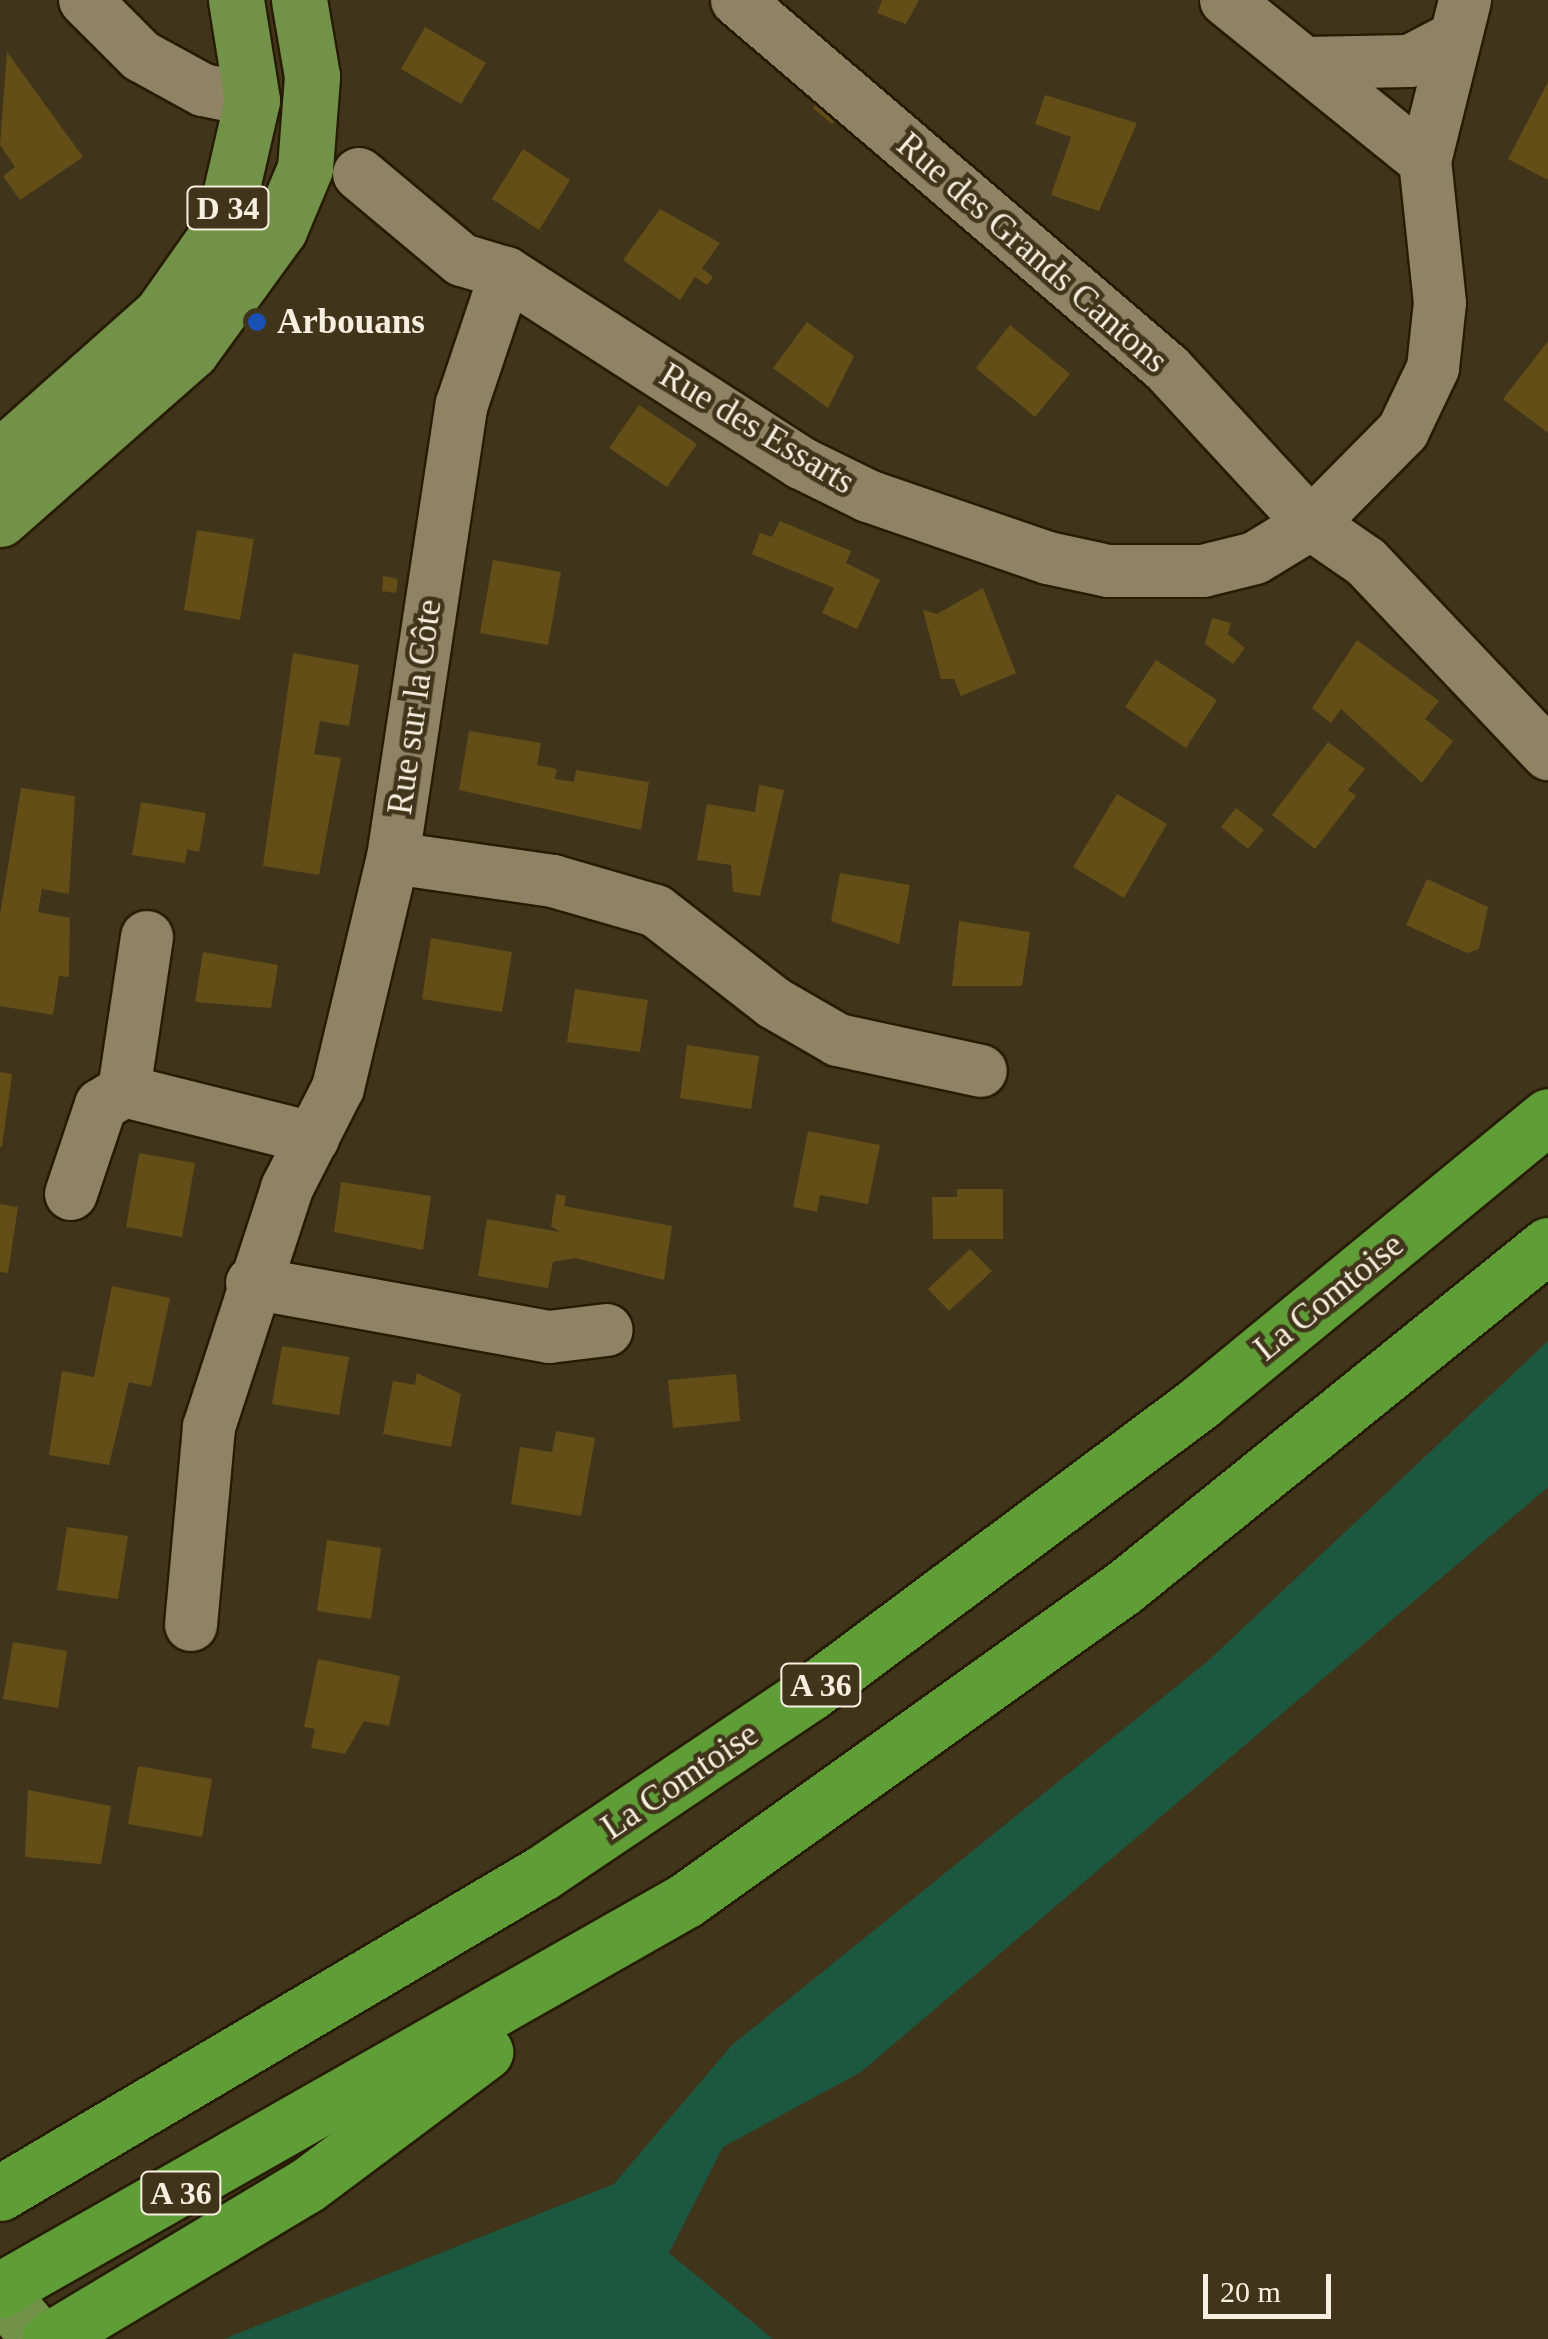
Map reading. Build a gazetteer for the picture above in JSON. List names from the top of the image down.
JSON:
{
  "streets": {
    "highway": ["La Comtoise", "A 36"],
    "main road": ["D 34"],
    "street": ["Rue des Grands Cantons", "Rue des Essarts", "Rue sur la Côte"]
  },
  "crossings": [
    ["Rue des Grands Cantons", "Rue des Essarts"],
    ["Rue des Essarts", "Rue sur la Côte"]
  ],
  "places": ["Arbouans"],
  "scale_bar": "20 m"
}
